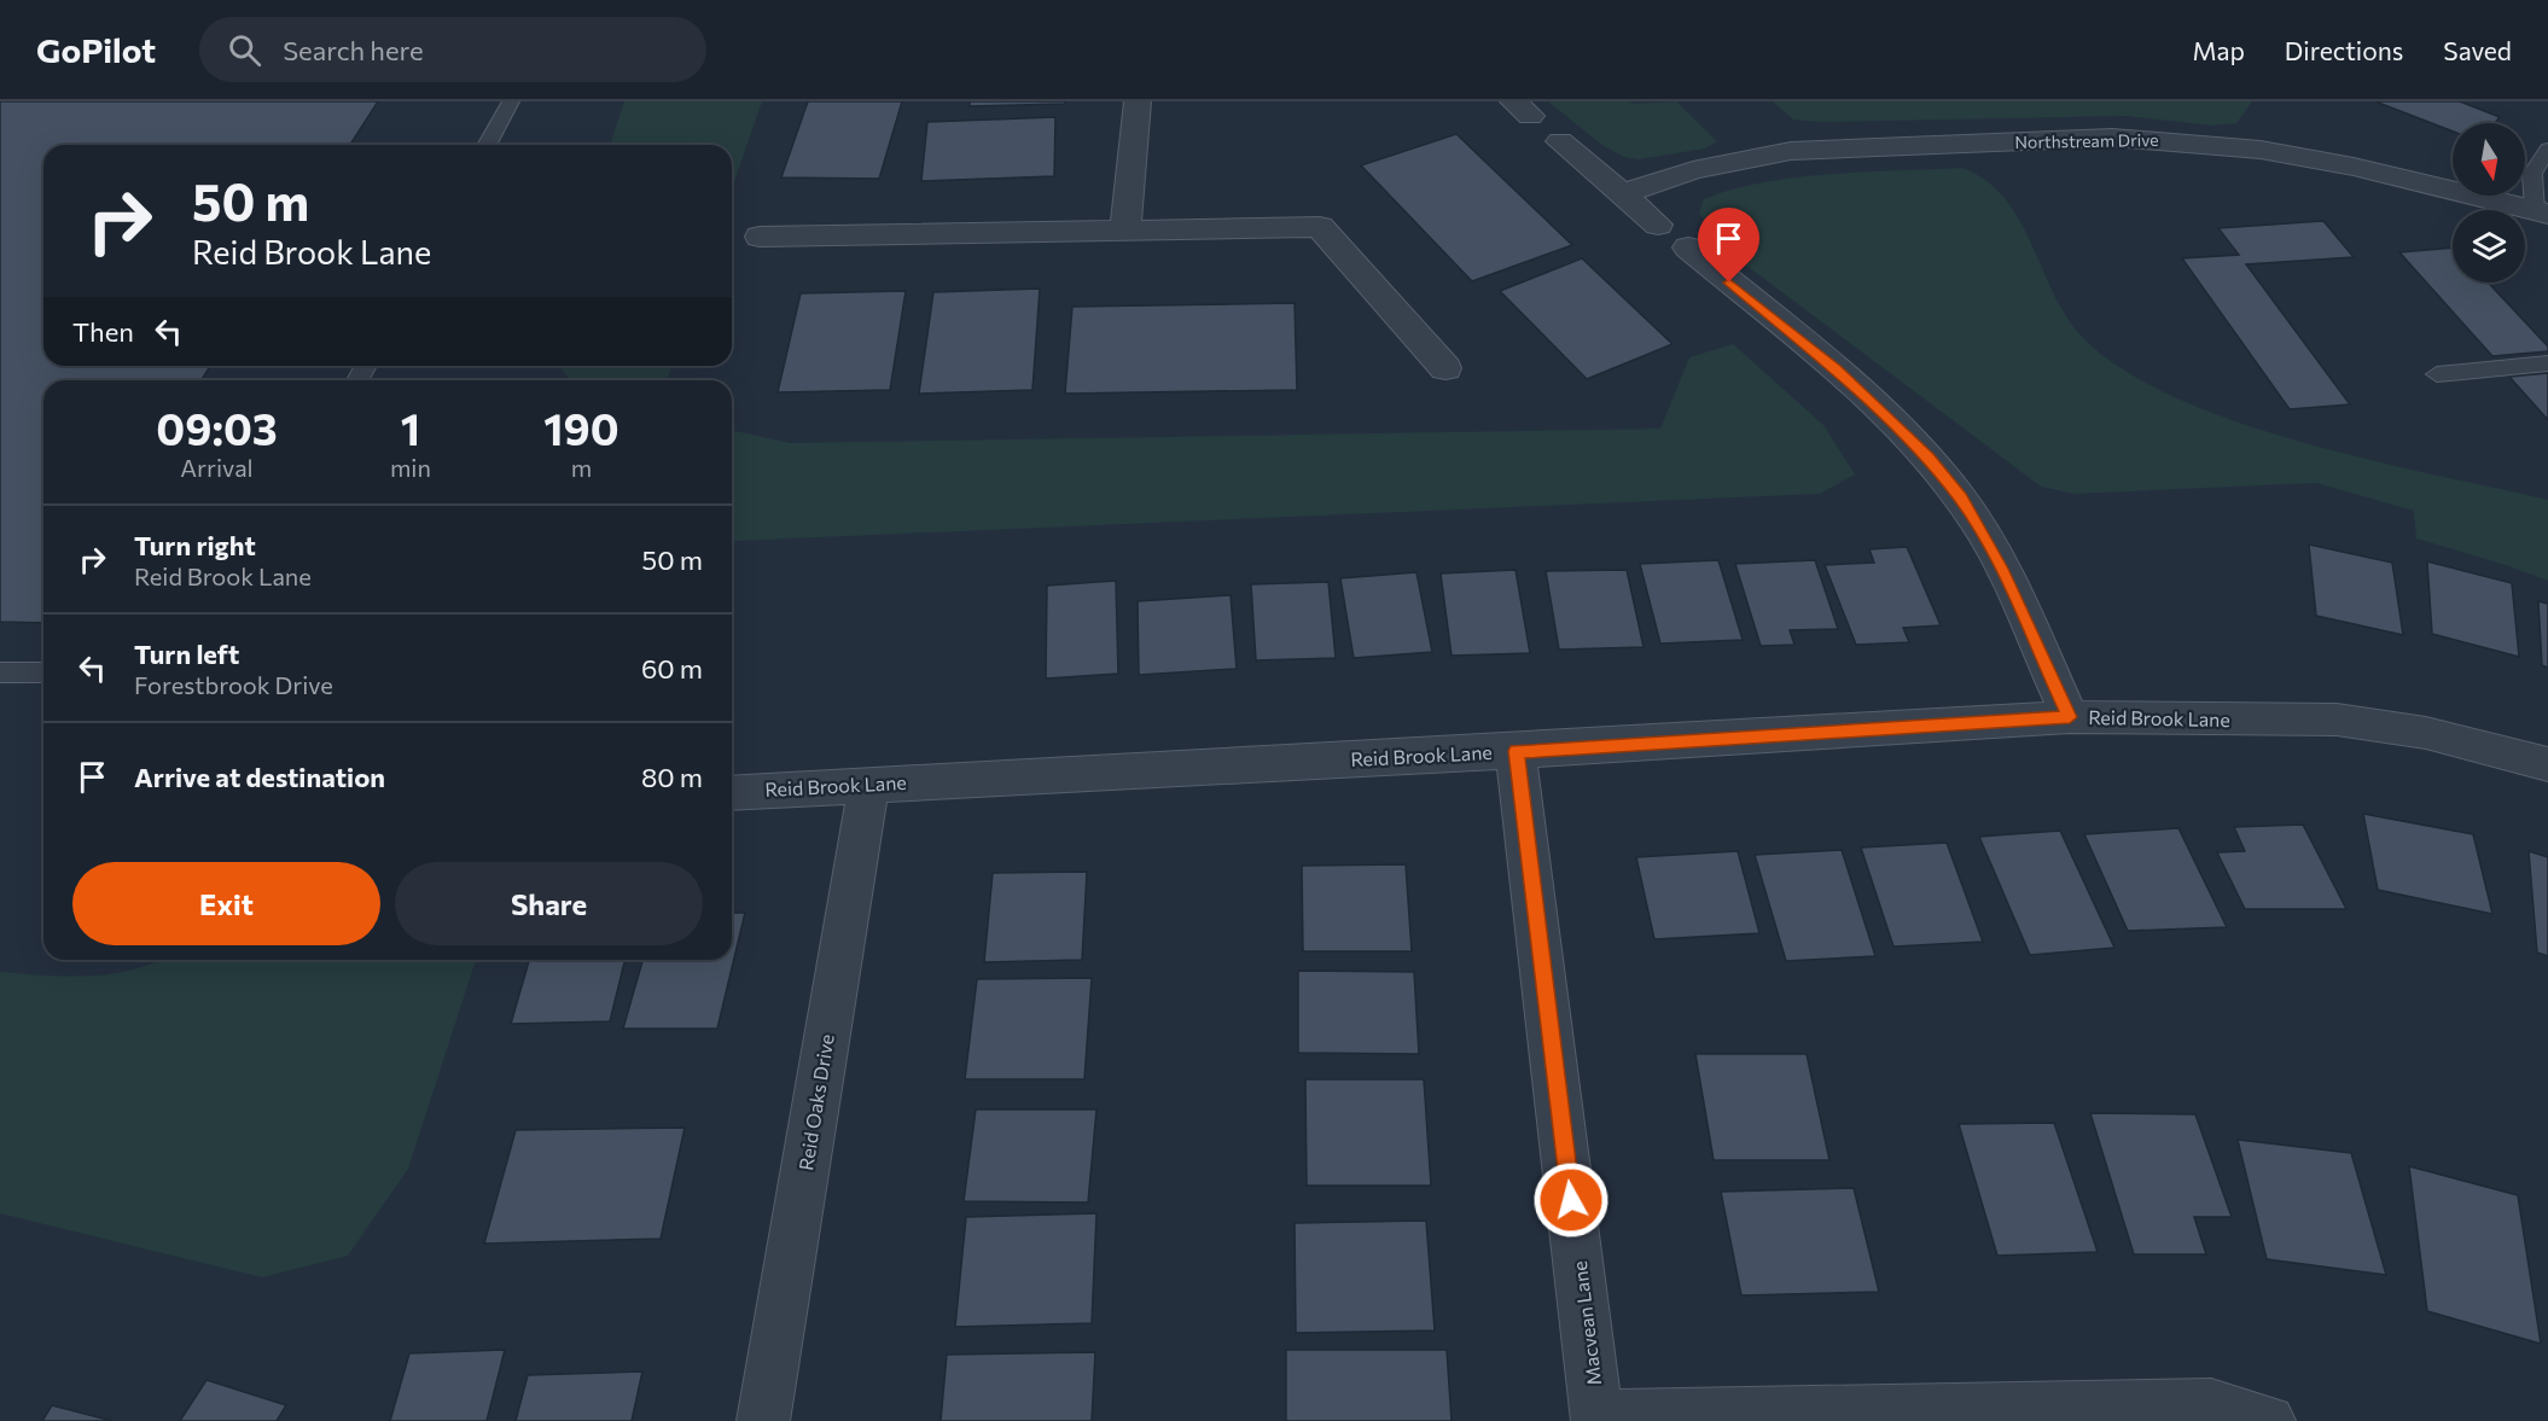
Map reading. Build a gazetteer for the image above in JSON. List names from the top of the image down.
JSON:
{
  "streets": {
    "street": [
      "Northstream Drive",
      "Reid Brook Lane",
      "Reid Oaks Drive",
      "Macvean Lane"
    ]
  },
  "crossings": [
    ["Reid Brook Lane", "Reid Oaks Drive"],
    ["Reid Brook Lane", "Macvean Lane"]
  ],
  "north": "bottom",
  "page": {
    "header": "GoPilot",
    "search": "Search here",
    "nav": ["Map", "Directions", "Saved"],
    "turn": ["50 m", "Reid Brook Lane"],
    "then": "Then",
    "eta": [
      "09:03",
      "Arrival",
      "1",
      "min",
      "190",
      "m"
    ],
    "list": [
      {
        "name": "Turn right",
        "note": "Reid Brook Lane",
        "value": "50 m"
      },
      {
        "name": "Turn left",
        "note": "Forestbrook Drive",
        "value": "60 m"
      },
      {
        "name": "Arrive at destination",
        "value": "80 m"
      }
    ],
    "buttons": ["Exit", "Share"]
  }
}
